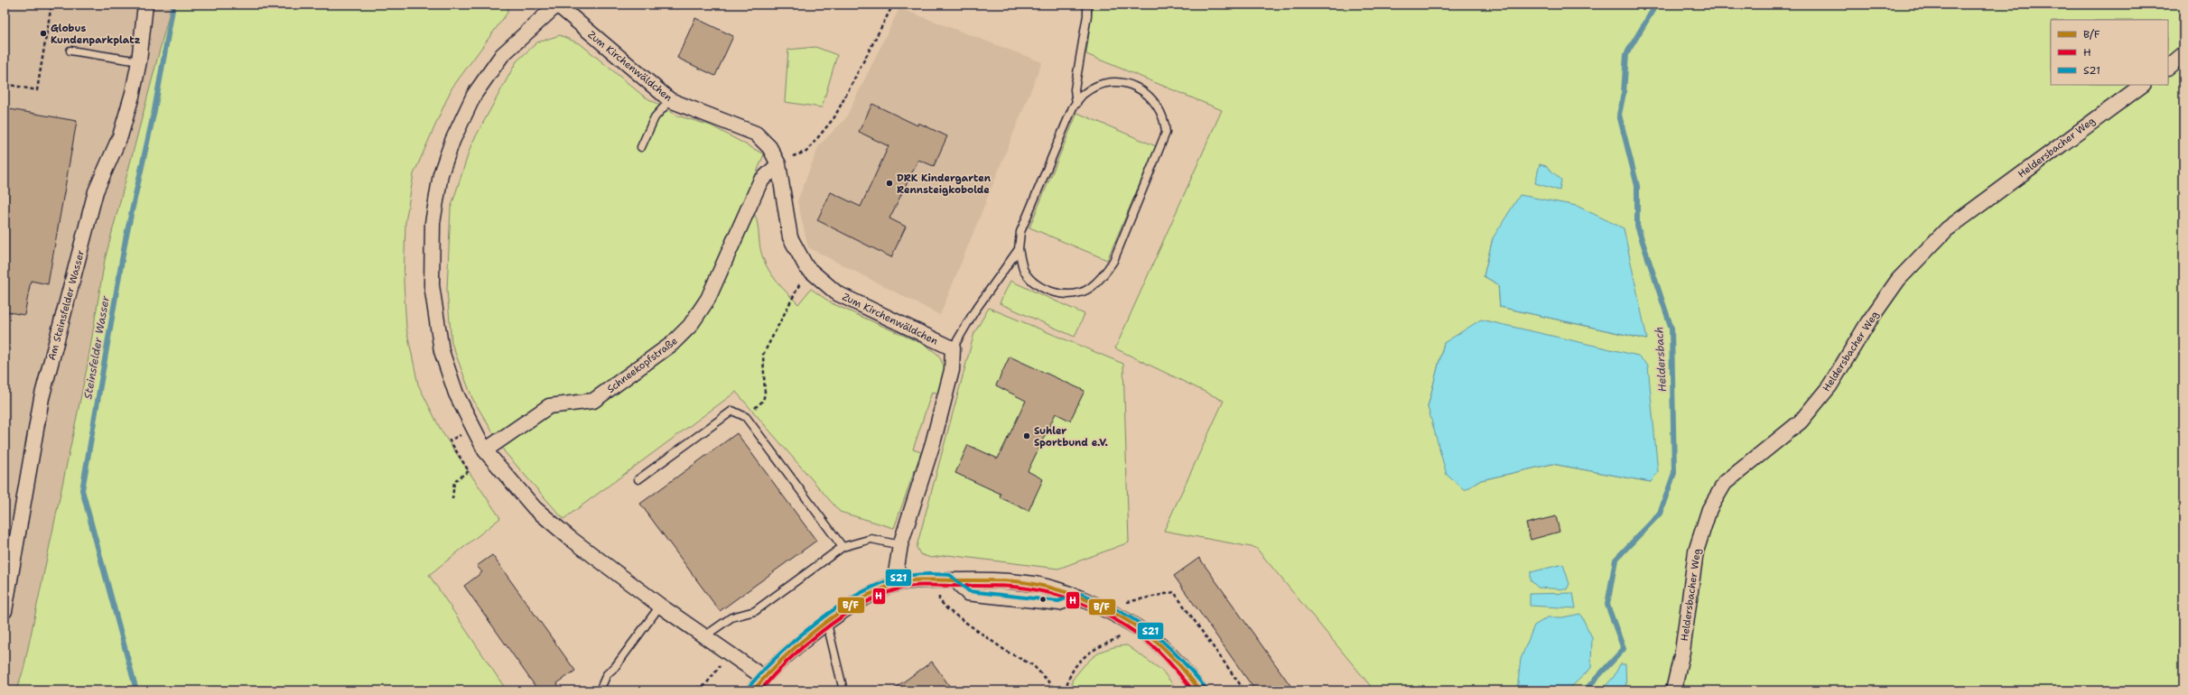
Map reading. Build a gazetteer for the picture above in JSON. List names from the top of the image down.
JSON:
{
  "streets": {
    "street": [
      "Zum Kirchenwäldchen",
      "Heldersbacher Weg",
      "Am Steinsfelder Wasser",
      "Schneekopfstraße"
    ]
  },
  "crossings": [
    ["Zum Kirchenwäldchen", "Schneekopfstraße"]
  ],
  "water": ["Steinsfelder Wasser", "Heldersbach"],
  "places": ["Globus Kundenparkplatz", "DRK Kindergarten Rennsteigkobolde", "Suhler Sportbund e.V."],
  "lines": ["transit line S21", "transit line B/F", "transit line H"],
  "legend": ["B/F", "H", "S21"]
}
